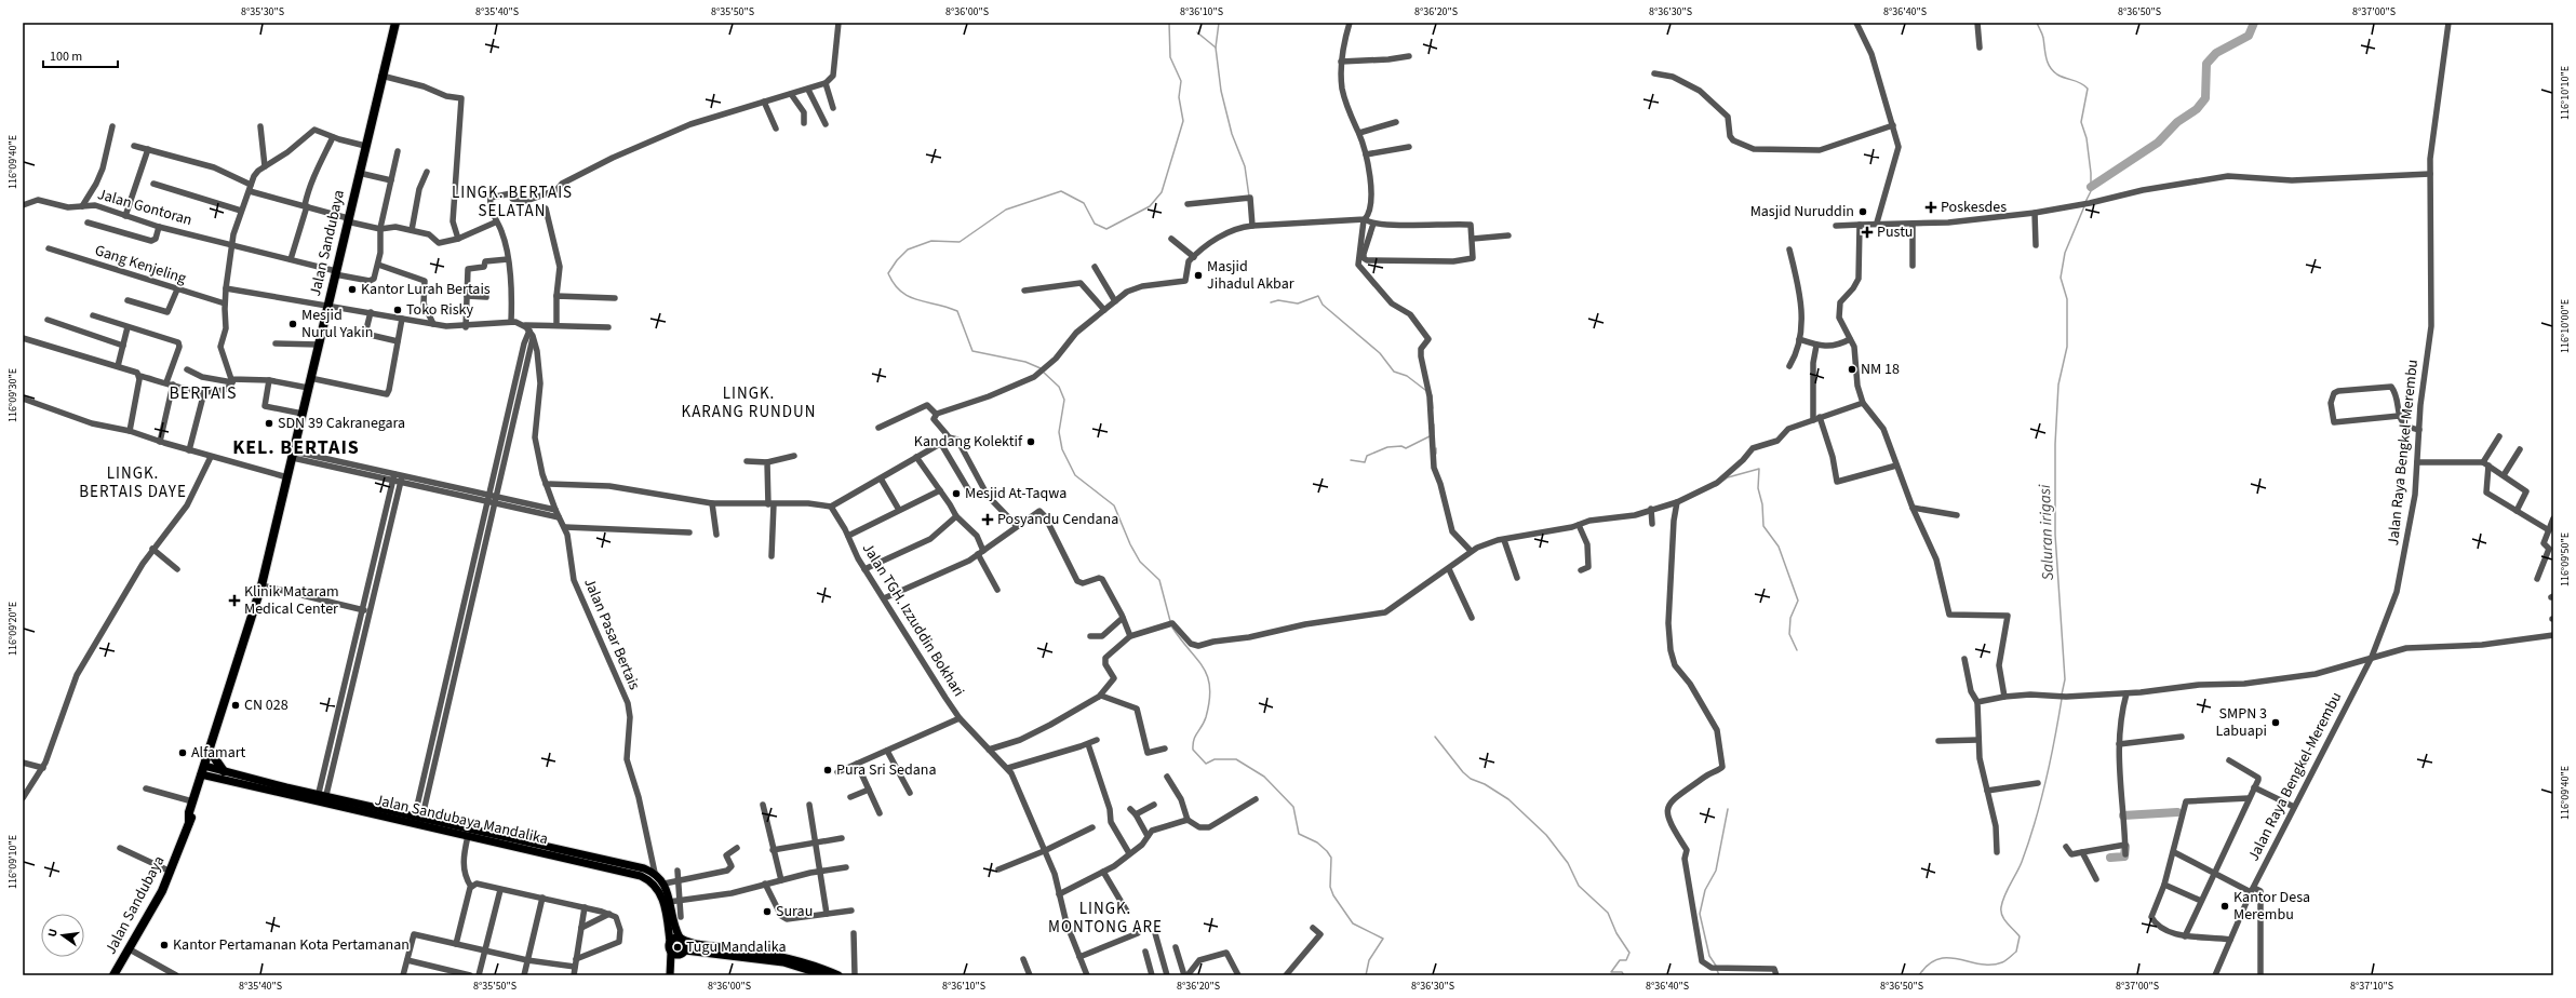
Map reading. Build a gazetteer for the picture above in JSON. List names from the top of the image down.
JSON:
{
  "streets": {
    "highway": ["Jalan Sandubaya"],
    "main road": ["Jalan Sandubaya Mandalika"],
    "street": [
      "Jalan Gontoran",
      "Gang Kenjeling",
      "Jalan Raya Bengkel-Merembu",
      "Jalan TGH. Izzuddin Bokhari",
      "Jalan Pasar Bertais"
    ]
  },
  "crossings": [
    ["Jalan Gontoran", "Jalan Sandubaya"],
    ["Jalan Sandubaya", "Jalan Sandubaya Mandalika"]
  ],
  "districts": [
    "LINGK. BERTAIS SELATAN",
    "BERTAIS",
    "LINGK. KARANG RUNDUN",
    "KEL. BERTAIS",
    "LINGK. BERTAIS DAYE",
    "LINGK. MONTONG ARE"
  ],
  "water": ["Saluran irigasi"],
  "places": {
    "health": [
      "Poskesdes",
      "Pustu",
      "Posyandu Cendana",
      "Klinik Mataram Medical Center"
    ],
    "other": [
      "Masjid Nuruddin",
      "Masjid Jihadul Akbar",
      "Kantor Lurah Bertais",
      "Toko Risky",
      "Mesjid Nurul Yakin",
      "NM 18",
      "SDN 39 Cakranegara",
      "Kandang Kolektif",
      "Mesjid At-Taqwa",
      "CN 028",
      "SMPN 3 Labuapi",
      "Alfamart",
      "Pura Sri Sedana",
      "Kantor Desa Merembu",
      "Surau",
      "Kantor Pertamanan Kota Pertamanan",
      "Tugu Mandalika"
    ]
  },
  "scale_bar": "100 m",
  "north": "left",
  "coordinates": [
    "8°35'30\"S",
    "8°35'40\"S",
    "8°35'50\"S",
    "8°36'00\"S",
    "8°36'10\"S",
    "8°36'20\"S",
    "8°36'30\"S",
    "8°36'40\"S",
    "8°36'50\"S",
    "8°37'00\"S",
    "116°10'10\"E",
    "116°09'40\"E",
    "116°10'00\"E",
    "116°09'30\"E",
    "116°09'50\"E",
    "116°09'20\"E",
    "116°09'10\"E",
    "8°37'10\"S"
  ]
}
